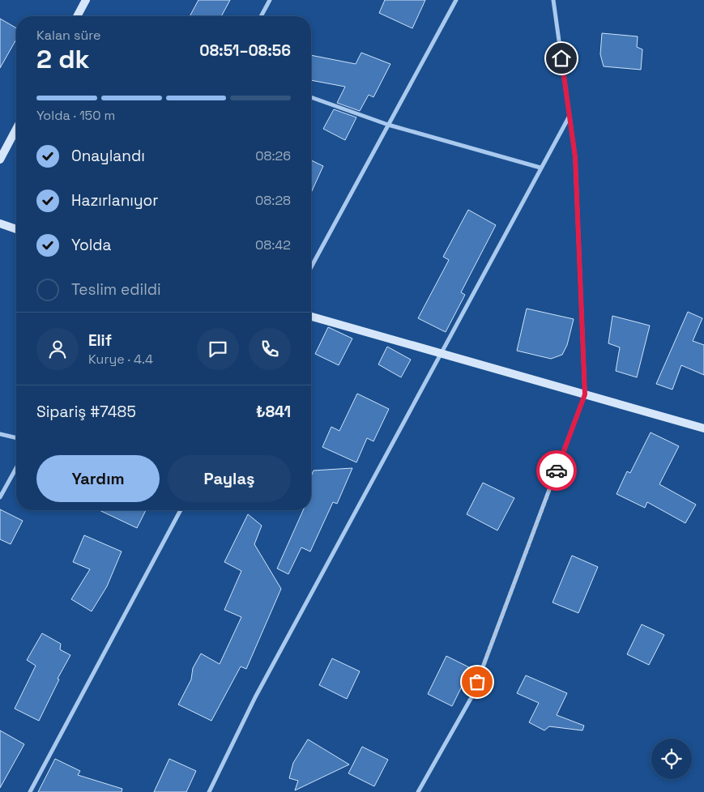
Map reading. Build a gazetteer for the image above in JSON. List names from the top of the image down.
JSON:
{
  "page": {
    "heading": ["2 dk", "Kalan süre", "08:51–08:56"],
    "panel": [
      "Elif",
      "Kurye · 4.4",
      "Sipariş #7485",
      "₺841"
    ],
    "bar": "Yolda · 150 m",
    "list": [
      ["Onaylandı", "08:26"],
      ["Hazırlanıyor", "08:28"],
      ["Yolda", "08:42"],
      "Teslim edildi"
    ],
    "buttons": ["Yardım", "Paylaş"]
  }
}
